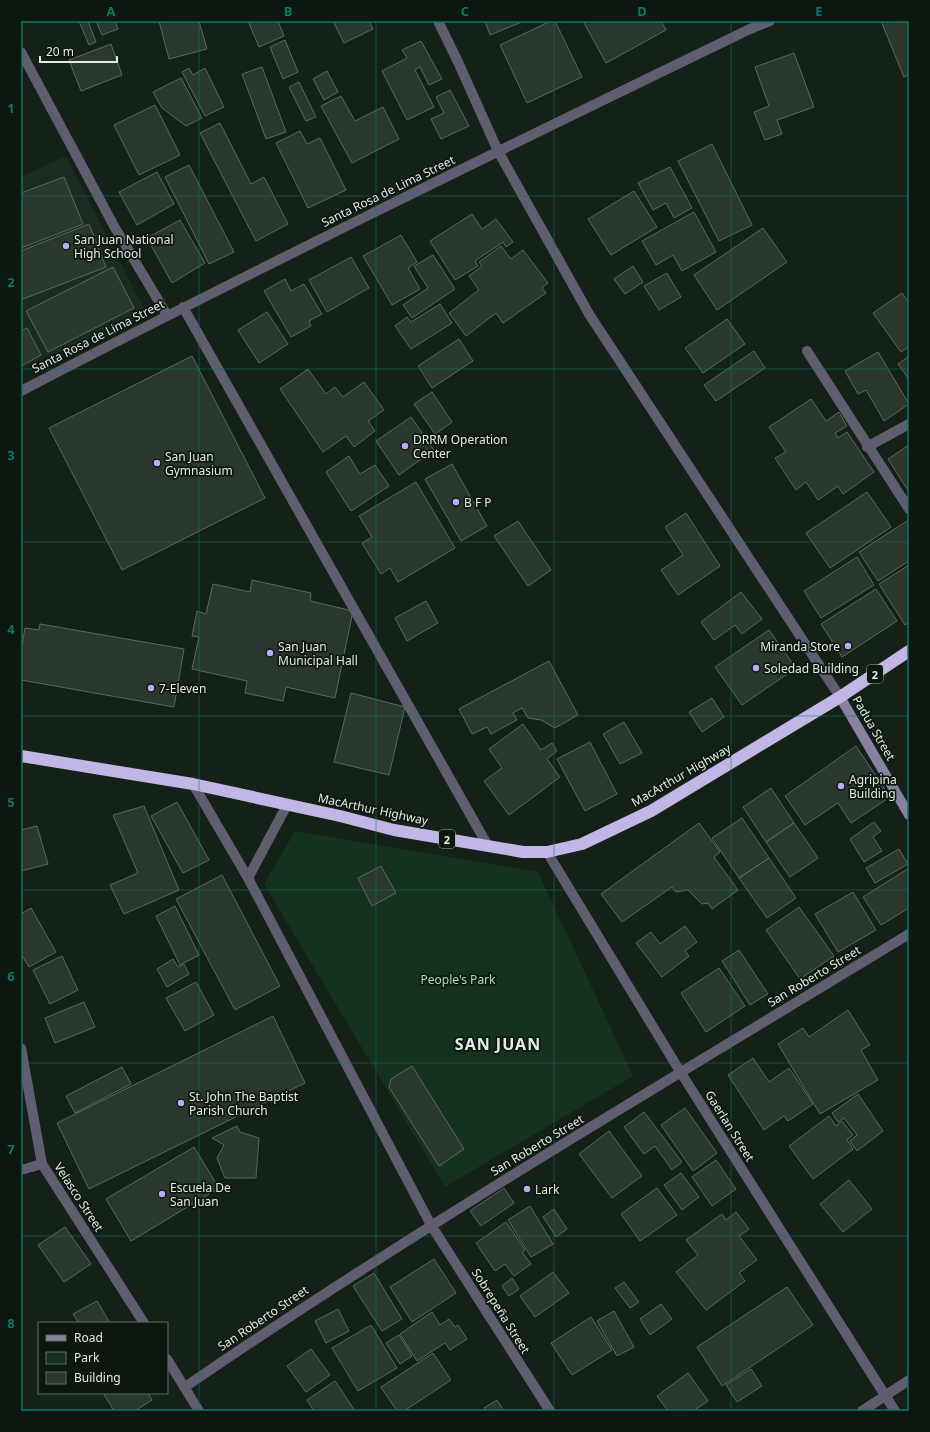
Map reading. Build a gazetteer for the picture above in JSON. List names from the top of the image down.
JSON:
{
  "streets": {
    "highway": ["2", "MacArthur Highway"],
    "main road": ["Padua Street"],
    "street": [
      "Santa Rosa de Lima Street",
      "San Roberto Street",
      "Gaerlan Street",
      "Velasco Street",
      "Sobrepeña Street"
    ]
  },
  "crossings": [
    ["Padua Street", "MacArthur Highway"],
    ["MacArthur Highway", "Gaerlan Street"],
    ["MacArthur Highway", "Sobrepeña Street"],
    ["San Roberto Street", "Gaerlan Street"],
    ["San Roberto Street", "Sobrepeña Street"]
  ],
  "districts": ["SAN JUAN"],
  "parks": ["People's Park"],
  "places": [
    "San Juan National High School",
    "DRRM Operation Center",
    "San Juan Gymnasium",
    "B F P",
    "Miranda Store",
    "San Juan Municipal Hall",
    "Soledad Building",
    "7-Eleven",
    "Agripina Building",
    "St. John The Baptist Parish Church",
    "Lark",
    "Escuela De San Juan"
  ],
  "legend": ["Road", "Park", "Building"],
  "scale_bar": "20 m",
  "grid": {
    "columns": [
      "A",
      "B",
      "C",
      "D",
      "E"
    ],
    "rows": [
      "1",
      "2",
      "3",
      "4",
      "5",
      "6",
      "7",
      "8"
    ]
  }
}
